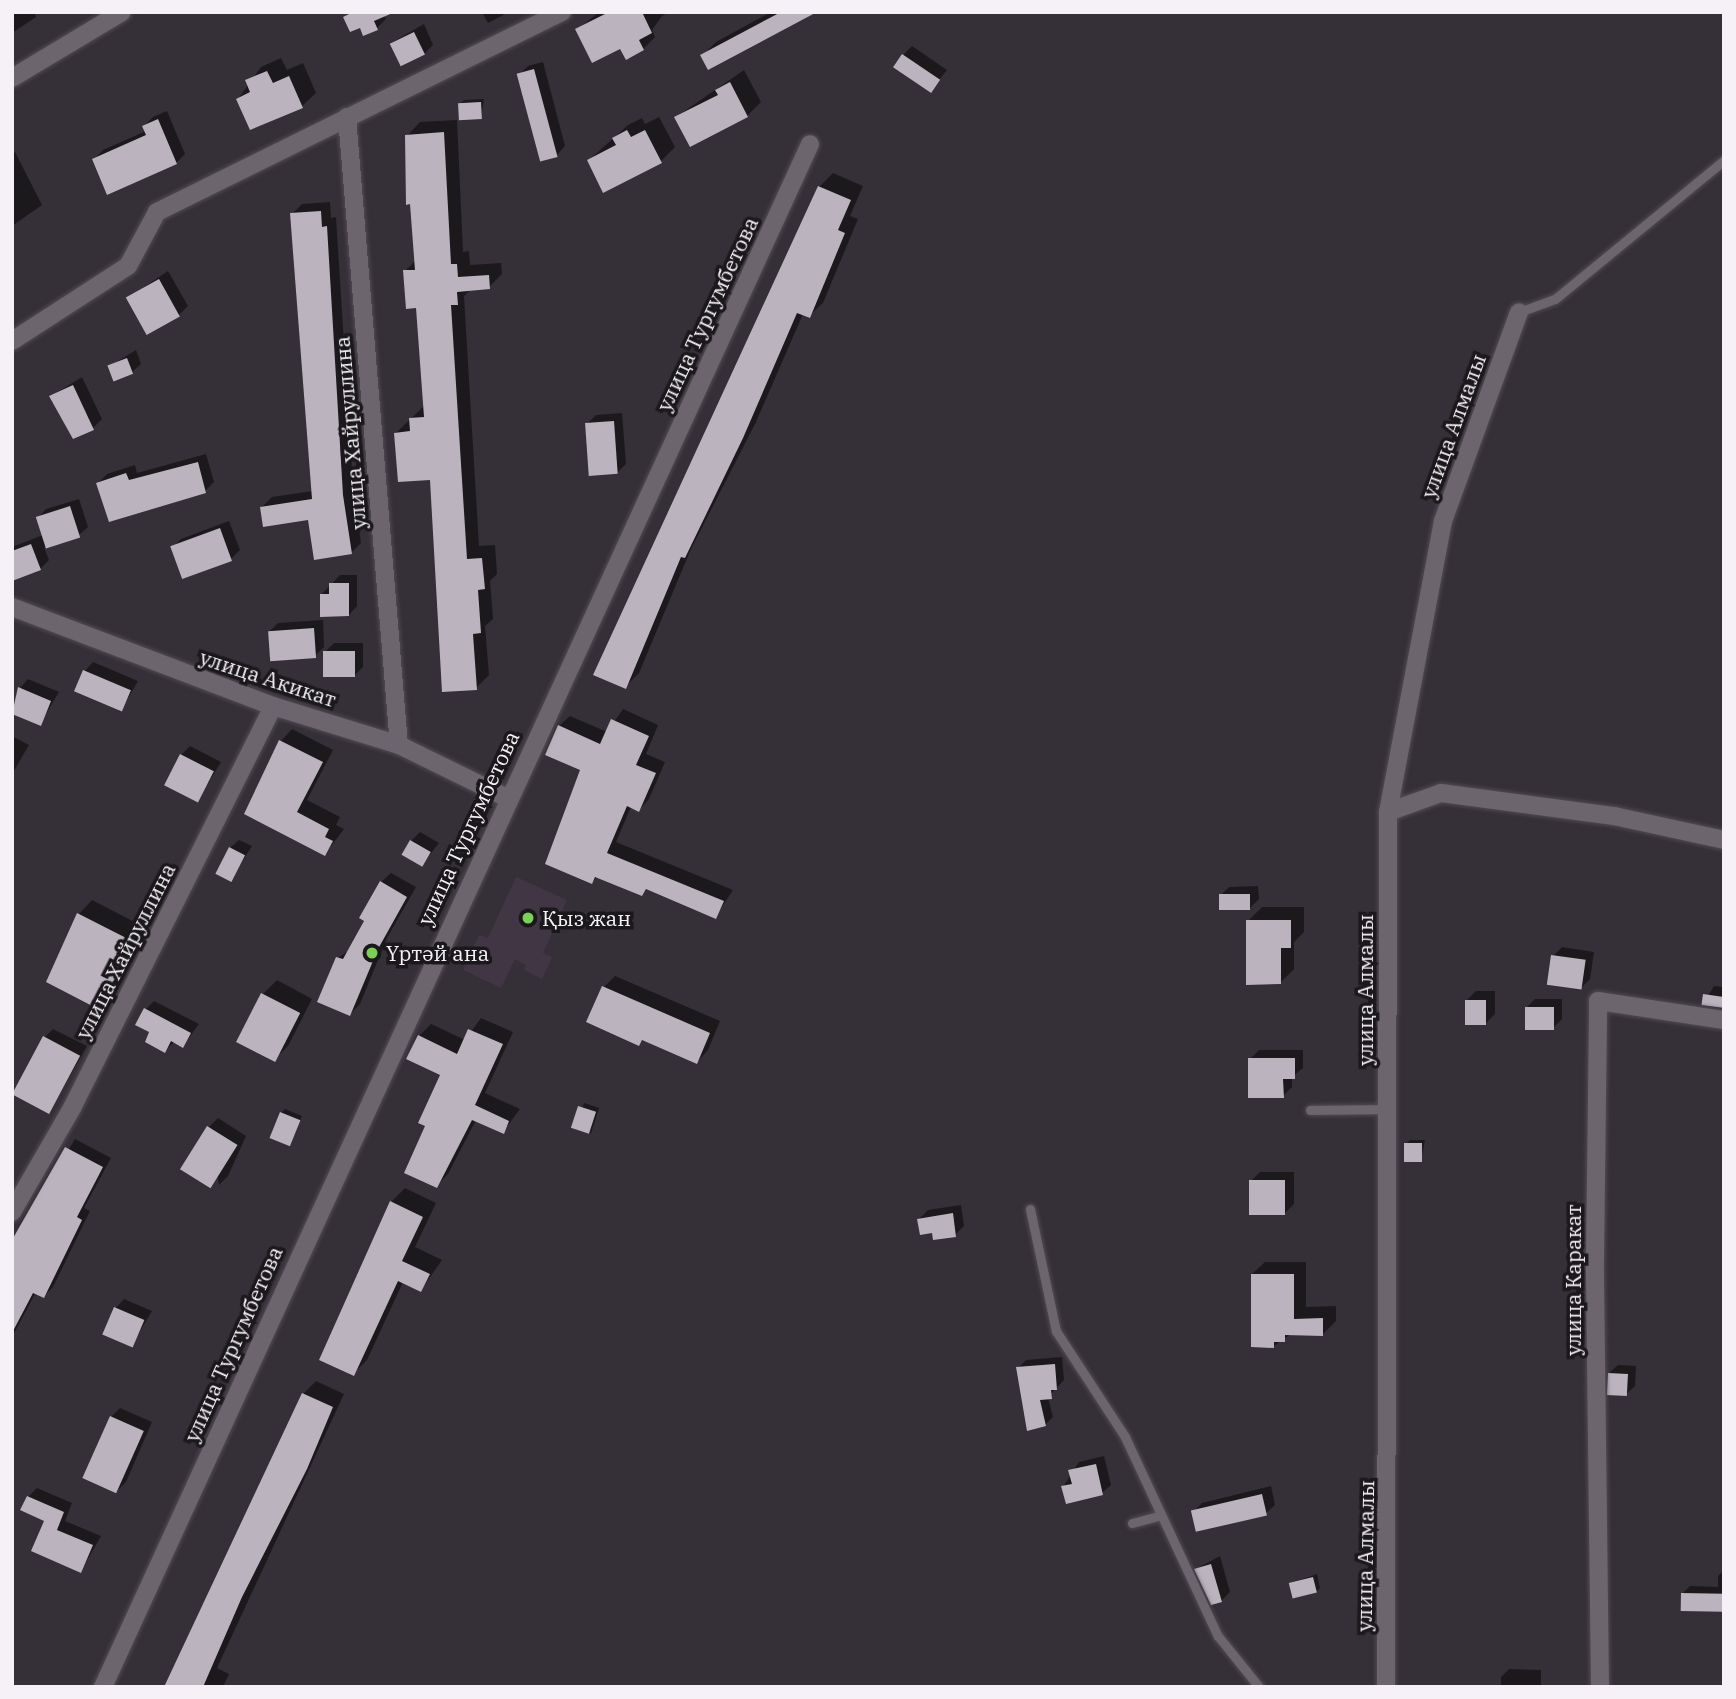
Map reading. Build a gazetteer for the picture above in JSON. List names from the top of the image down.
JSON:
{
  "streets": {
    "street": [
      "улица Тургумбетова",
      "улица Алмалы",
      "улица Хайруллина",
      "улица Акикат",
      "улица Каракат"
    ]
  },
  "crossings": [
    ["улица Тургумбетова", "улица Акикат"],
    ["улица Хайруллина", "улица Акикат"]
  ],
  "places": ["Қыз жан", "Үртәй ана"]
}
